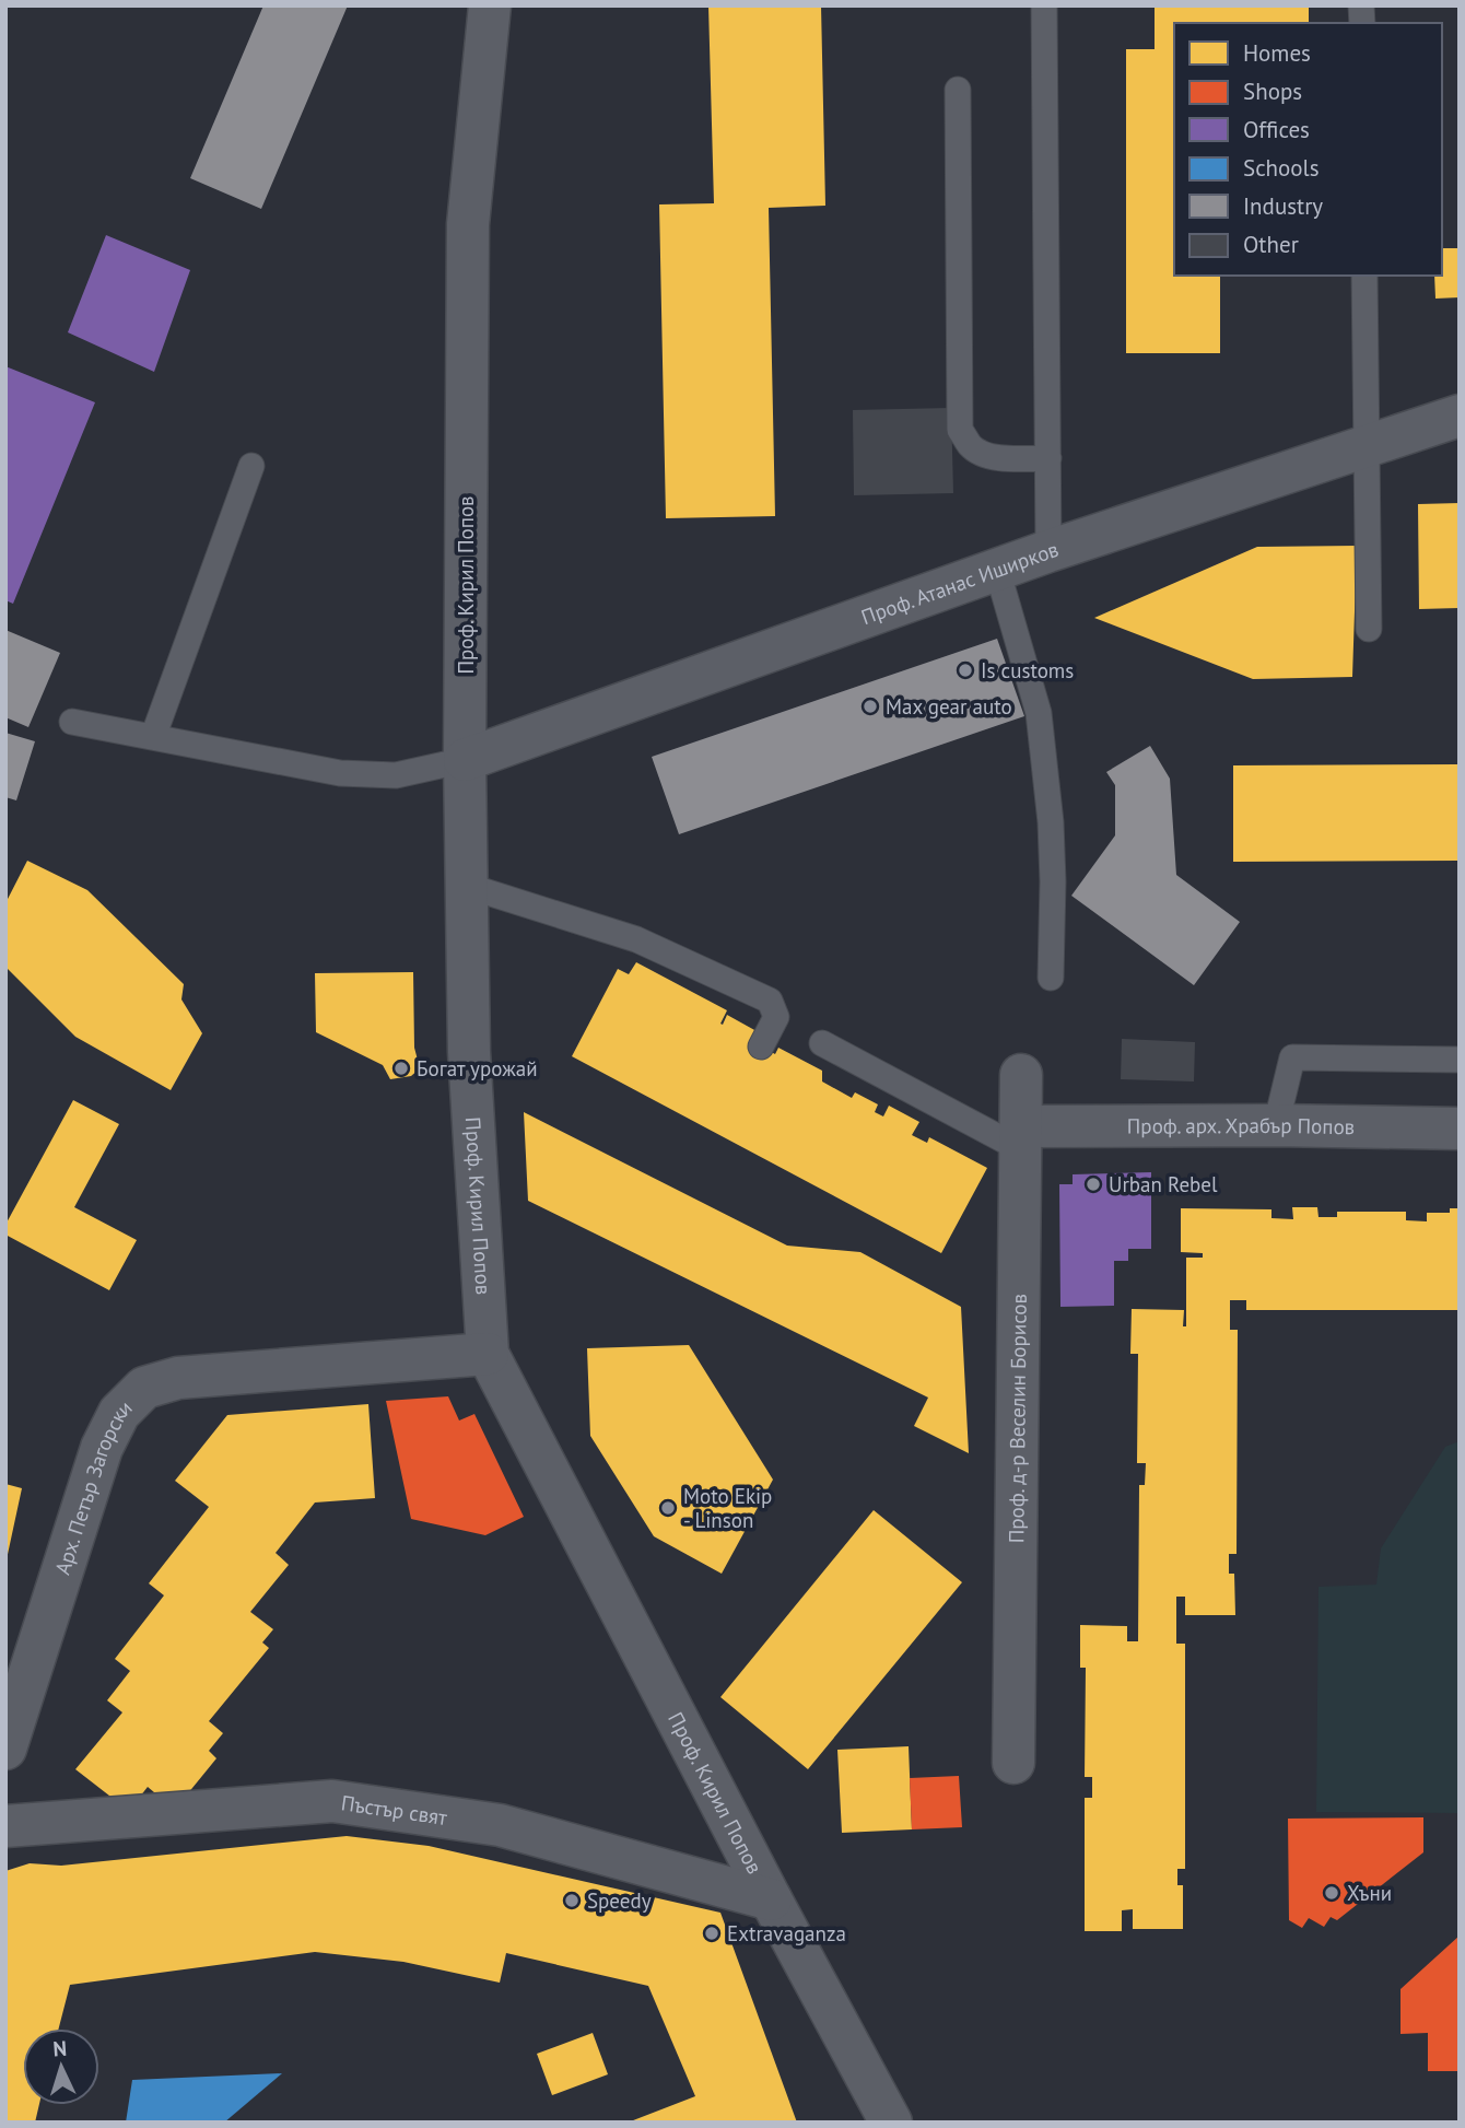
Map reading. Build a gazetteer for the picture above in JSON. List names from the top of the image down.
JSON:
{
  "streets": {
    "street": [
      "Проф. Атанас Иширков",
      "Проф. Кирил Попов",
      "Проф. арх. Храбър Попов",
      "Проф. д-р Веселин Борисов",
      "Арх. Петър Загорски",
      "Пъстър свят"
    ]
  },
  "crossings": [
    ["Проф. Атанас Иширков", "Проф. Кирил Попов"],
    ["Проф. Кирил Попов", "Арх. Петър Загорски"],
    ["Проф. Кирил Попов", "Пъстър свят"],
    ["Проф. арх. Храбър Попов", "Проф. д-р Веселин Борисов"]
  ],
  "places": [
    "Is customs",
    "Max gear auto",
    "Богат урожай",
    "Urban Rebel",
    "Moto Ekip - Linson",
    "Хъни",
    "Speedy",
    "Extravaganza"
  ],
  "legend": [
    "Homes",
    "Shops",
    "Offices",
    "Schools",
    "Industry",
    "Other"
  ],
  "north": "top"
}
